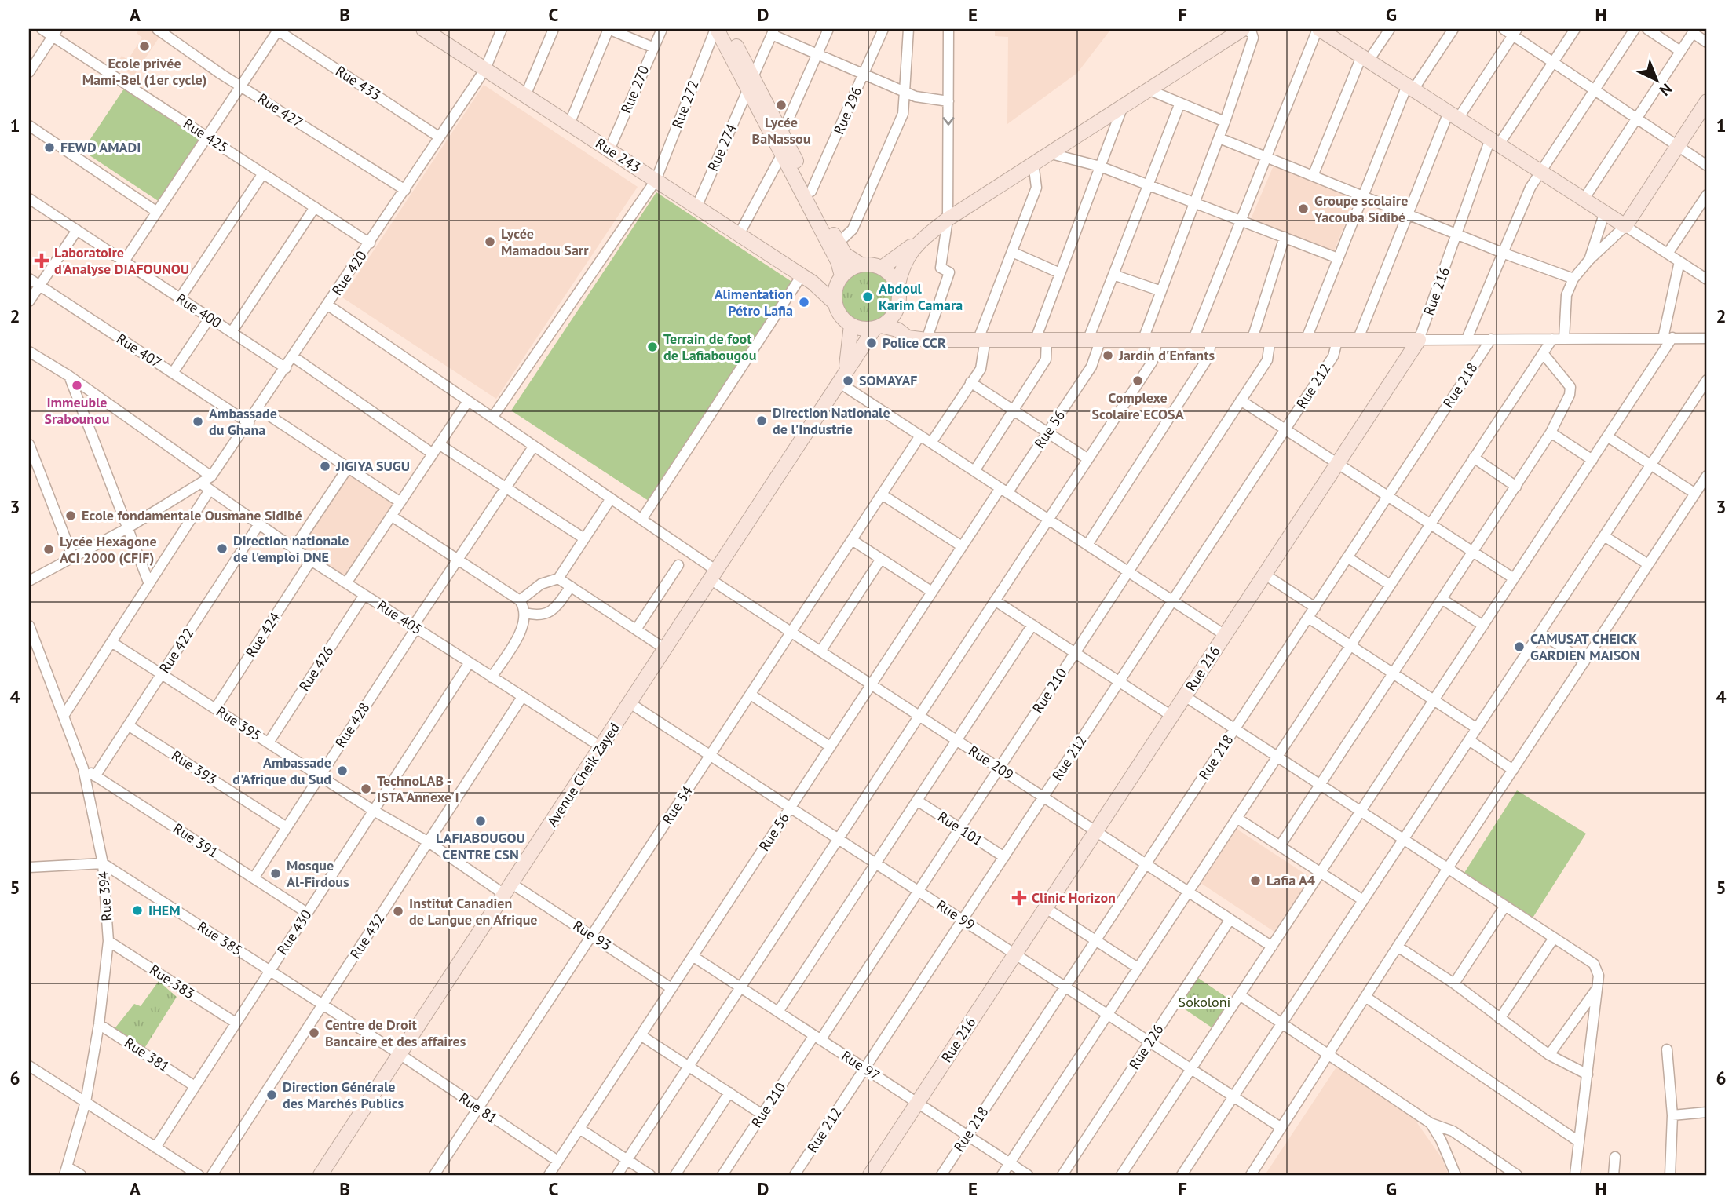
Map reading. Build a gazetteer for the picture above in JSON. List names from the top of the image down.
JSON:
{
  "streets": {
    "street": [
      "Rue 433",
      "Rue 270",
      "Rue 272",
      "Rue 427",
      "Rue 296",
      "Rue 425",
      "Rue 274",
      "Rue 243",
      "Rue 420",
      "Rue 216",
      "Rue 400",
      "Rue 407",
      "Rue 218",
      "Rue 212",
      "Rue 56",
      "Rue 405",
      "Rue 424",
      "Rue 422",
      "Rue 426",
      "Rue 210",
      "Rue 395",
      "Rue 428",
      "Rue 209",
      "Rue 393",
      "Avenue Cheik Zayed",
      "Rue 54",
      "Rue 101",
      "Rue 391",
      "Rue 394",
      "Rue 99",
      "Rue 430",
      "Rue 93",
      "Rue 432",
      "Rue 385",
      "Rue 383",
      "Rue 226",
      "Rue 381",
      "Rue 97",
      "Rue 81"
    ]
  },
  "crossings": [
    ["Rue 433", "Rue 420"],
    ["Rue 270", "Rue 243"],
    ["Rue 272", "Rue 243"],
    ["Rue 272", "Rue 209"],
    ["Rue 427", "Rue 420"],
    ["Rue 425", "Rue 420"],
    ["Rue 274", "Rue 243"],
    ["Rue 243", "Rue 420"],
    ["Rue 243", "Avenue Cheik Zayed"],
    ["Rue 420", "Rue 400"],
    ["Rue 420", "Rue 407"],
    ["Rue 420", "Rue 209"],
    ["Rue 216", "Rue 209"],
    ["Rue 216", "Rue 99"],
    ["Rue 216", "Rue 97"],
    ["Rue 218", "Rue 209"],
    ["Rue 218", "Rue 99"],
    ["Rue 218", "Rue 97"],
    ["Rue 212", "Rue 209"],
    ["Rue 212", "Rue 101"],
    ["Rue 212", "Rue 99"],
    ["Rue 212", "Rue 97"],
    ["Rue 56", "Rue 209"],
    ["Rue 56", "Rue 99"],
    ["Rue 56", "Rue 93"],
    ["Rue 56", "Rue 97"],
    ["Rue 56", "Rue 81"],
    ["Rue 405", "Rue 424"],
    ["Rue 405", "Rue 422"],
    ["Rue 405", "Rue 426"],
    ["Rue 405", "Rue 428"],
    ["Rue 405", "Avenue Cheik Zayed"],
    ["Rue 405", "Rue 430"],
    ["Rue 405", "Rue 432"],
    ["Rue 424", "Rue 395"],
    ["Rue 422", "Rue 395"],
    ["Rue 422", "Rue 393"],
    ["Rue 422", "Rue 391"],
    ["Rue 426", "Rue 395"],
    ["Rue 210", "Rue 209"],
    ["Rue 210", "Rue 101"],
    ["Rue 210", "Rue 99"],
    ["Rue 210", "Rue 97"],
    ["Rue 395", "Rue 428"],
    ["Rue 395", "Avenue Cheik Zayed"],
    ["Rue 395", "Rue 430"],
    ["Rue 395", "Rue 93"],
    ["Rue 395", "Rue 432"],
    ["Rue 428", "Rue 209"],
    ["Rue 428", "Rue 393"],
    ["Rue 428", "Rue 391"],
    ["Rue 209", "Avenue Cheik Zayed"],
    ["Rue 209", "Rue 54"],
    ["Rue 209", "Rue 226"],
    ["Avenue Cheik Zayed", "Rue 99"],
    ["Avenue Cheik Zayed", "Rue 93"],
    ["Avenue Cheik Zayed", "Rue 385"],
    ["Avenue Cheik Zayed", "Rue 81"],
    ["Rue 54", "Rue 99"],
    ["Rue 54", "Rue 93"],
    ["Rue 54", "Rue 81"],
    ["Rue 391", "Rue 394"],
    ["Rue 391", "Rue 430"],
    ["Rue 394", "Rue 385"],
    ["Rue 394", "Rue 383"],
    ["Rue 394", "Rue 381"],
    ["Rue 99", "Rue 226"],
    ["Rue 430", "Rue 385"],
    ["Rue 430", "Rue 383"],
    ["Rue 430", "Rue 381"],
    ["Rue 432", "Rue 385"],
    ["Rue 385", "Rue 81"]
  ],
  "parks": ["Sokoloni"],
  "places": {
    "other": [
      "Ecole privée Mami-Bel (1er cycle)",
      "Lycée BaNassou",
      "FEWD AMADI",
      "Groupe scolaire Yacouba Sidibé",
      "Lycée Mamadou Sarr",
      "Abdoul Karim Camara",
      "Alimentation Pétro Lafia",
      "Police CCR",
      "Terrain de foot de Lafiabougou",
      "Jardin d'Enfants",
      "SOMAYAF",
      "Complexe Scolaire ECOSA",
      "Immeuble Srabounou",
      "Direction Nationale de l'Industrie",
      "Ambassade du Ghana",
      "JIGIYA SUGU",
      "Ecole fondamentale Ousmane Sidibé",
      "Direction nationale de l'emploi DNE",
      "Lycée Hexagone ACI 2000 (CFIF)",
      "CAMUSAT CHEICK GARDIEN MAISON",
      "Ambassade d'Afrique du Sud",
      "TechnoLAB - ISTA Annexe I",
      "LAFIABOUGOU CENTRE CSN",
      "Mosque Al-Firdous",
      "Lafia A4",
      "IHEM",
      "Institut Canadien de Langue en Afrique",
      "Centre de Droit Bancaire et des affaires",
      "Direction Générale des Marchés Publics"
    ],
    "health": ["Laboratoire d'Analyse DIAFOUNOU", "Clinic Horizon"]
  },
  "north": "bottom right",
  "grid": {
    "columns": [
      "A",
      "B",
      "C",
      "D",
      "E",
      "F",
      "G",
      "H"
    ],
    "rows": [
      "1",
      "2",
      "3",
      "4",
      "5",
      "6"
    ]
  }
}
